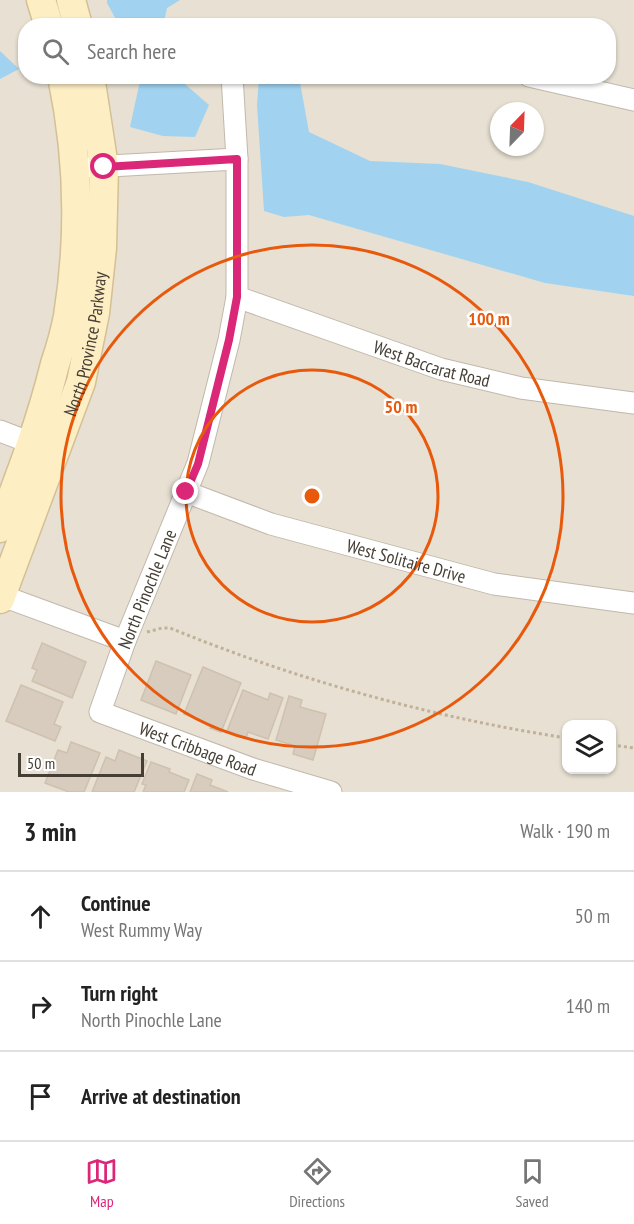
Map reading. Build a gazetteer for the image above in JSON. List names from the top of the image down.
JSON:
{
  "streets": {
    "street": [
      "North Province Parkway",
      "West Baccarat Road",
      "West Solitaire Drive",
      "North Pinochle Lane",
      "West Cribbage Road"
    ]
  },
  "crossings": [
    ["West Baccarat Road", "North Pinochle Lane"],
    ["West Solitaire Drive", "North Pinochle Lane"],
    ["North Pinochle Lane", "West Cribbage Road"]
  ],
  "scale_bar": "50 m",
  "north": "top right",
  "page": {
    "search": "Search here",
    "scale": "50 m",
    "heading": ["3 min", "Walk · 190 m"],
    "list": [
      ["Continue", "West Rummy Way", "50 m"],
      ["Turn right", "North Pinochle Lane", "140 m"],
      "Arrive at destination"
    ],
    "nav": ["Map", "Directions", "Saved"]
  },
  "rings": ["100 m", "50 m"]
}
